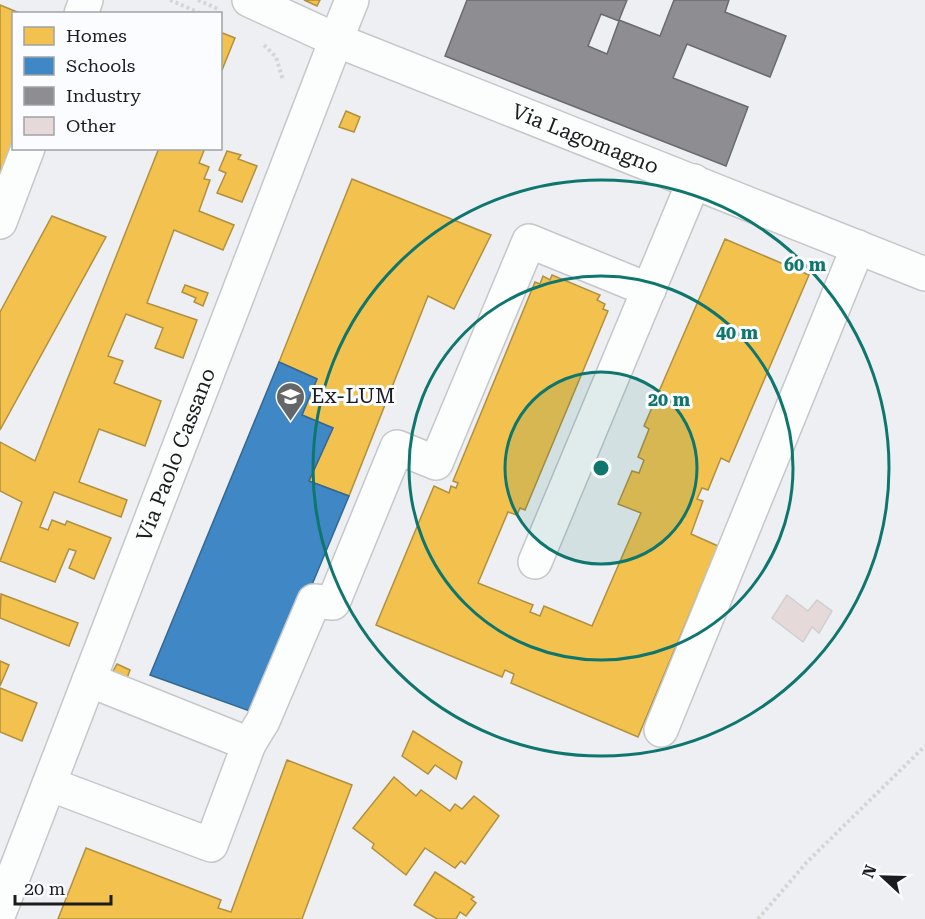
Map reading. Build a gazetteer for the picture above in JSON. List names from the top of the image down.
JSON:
{
  "streets": {
    "street": ["Via Lagomagno", "Via Paolo Cassano"]
  },
  "crossings": [
    ["Via Lagomagno", "Via Paolo Cassano"]
  ],
  "places": {
    "school or university": ["Ex-LUM"]
  },
  "legend": [
    "Homes",
    "Schools",
    "Industry",
    "Other"
  ],
  "scale_bar": "20 m",
  "north": "left",
  "rings": ["60 m", "40 m", "20 m"]
}
